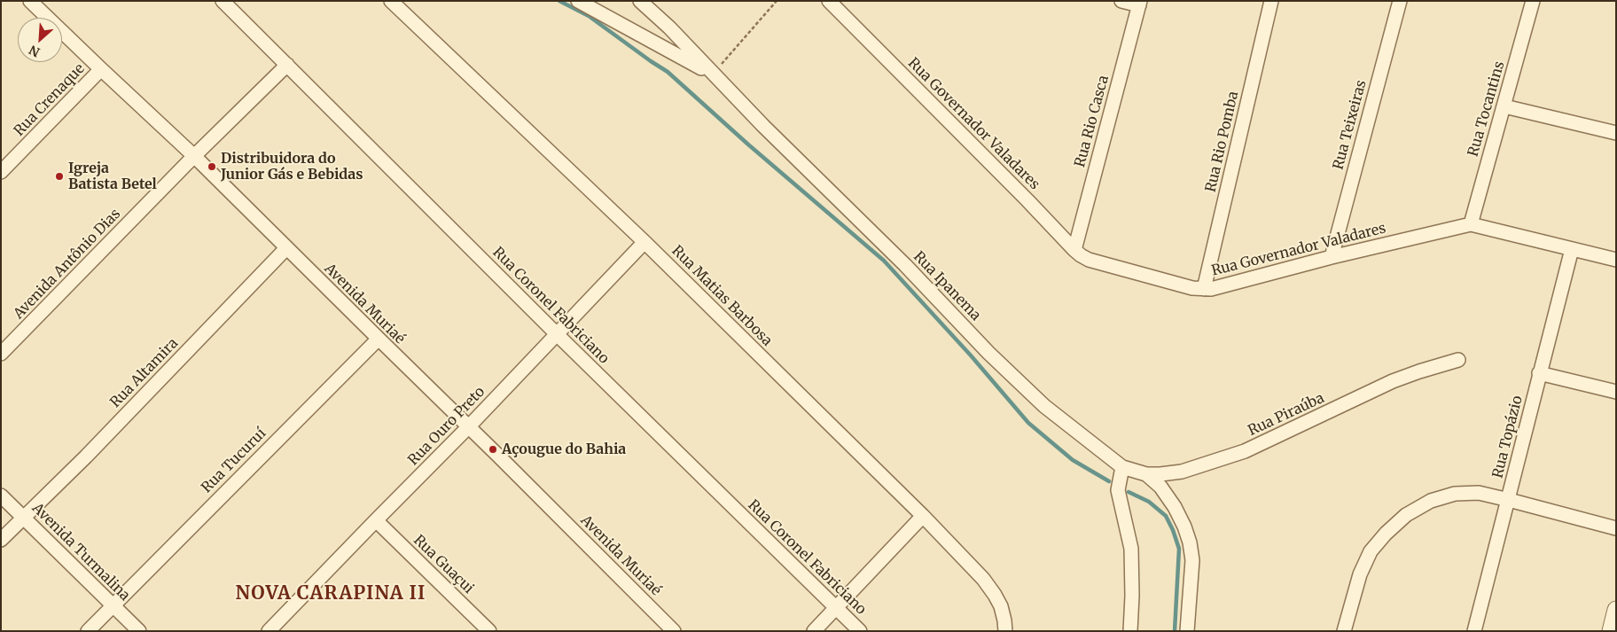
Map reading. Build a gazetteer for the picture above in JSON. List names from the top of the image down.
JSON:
{
  "streets": {
    "street": [
      "Rua Crenaque",
      "Rua Tocantins",
      "Rua Rio Casca",
      "Rua Governador Valadares",
      "Rua Teixeiras",
      "Rua Rio Pomba",
      "Avenida Antônio Dias",
      "Rua Ipanema",
      "Rua Matias Barbosa",
      "Avenida Muriaé",
      "Rua Coronel Fabriciano",
      "Rua Altamira",
      "Rua Piraúba",
      "Rua Ouro Preto",
      "Rua Topázio",
      "Rua Tucuruí",
      "Avenida Turmalina",
      "Rua Guaçui"
    ]
  },
  "crossings": [
    ["Rua Crenaque", "Avenida Muriaé"],
    ["Rua Tocantins", "Rua Governador Valadares"],
    ["Rua Rio Casca", "Rua Governador Valadares"],
    ["Rua Governador Valadares", "Rua Teixeiras"],
    ["Rua Governador Valadares", "Rua Rio Pomba"],
    ["Rua Governador Valadares", "Rua Topázio"],
    ["Avenida Antônio Dias", "Avenida Muriaé"],
    ["Avenida Antônio Dias", "Rua Coronel Fabriciano"],
    ["Rua Ipanema", "Rua Piraúba"],
    ["Rua Matias Barbosa", "Rua Ouro Preto"],
    ["Avenida Muriaé", "Rua Altamira"],
    ["Avenida Muriaé", "Rua Ouro Preto"],
    ["Avenida Muriaé", "Rua Tucuruí"],
    ["Rua Coronel Fabriciano", "Rua Ouro Preto"],
    ["Rua Altamira", "Avenida Turmalina"],
    ["Rua Ouro Preto", "Rua Guaçui"],
    ["Rua Tucuruí", "Avenida Turmalina"]
  ],
  "districts": ["NOVA CARAPINA II"],
  "places": ["Distribuidora do Junior Gás e Bebidas", "Igreja Batista Betel", "Açougue do Bahia"],
  "north": "bottom left"
}
